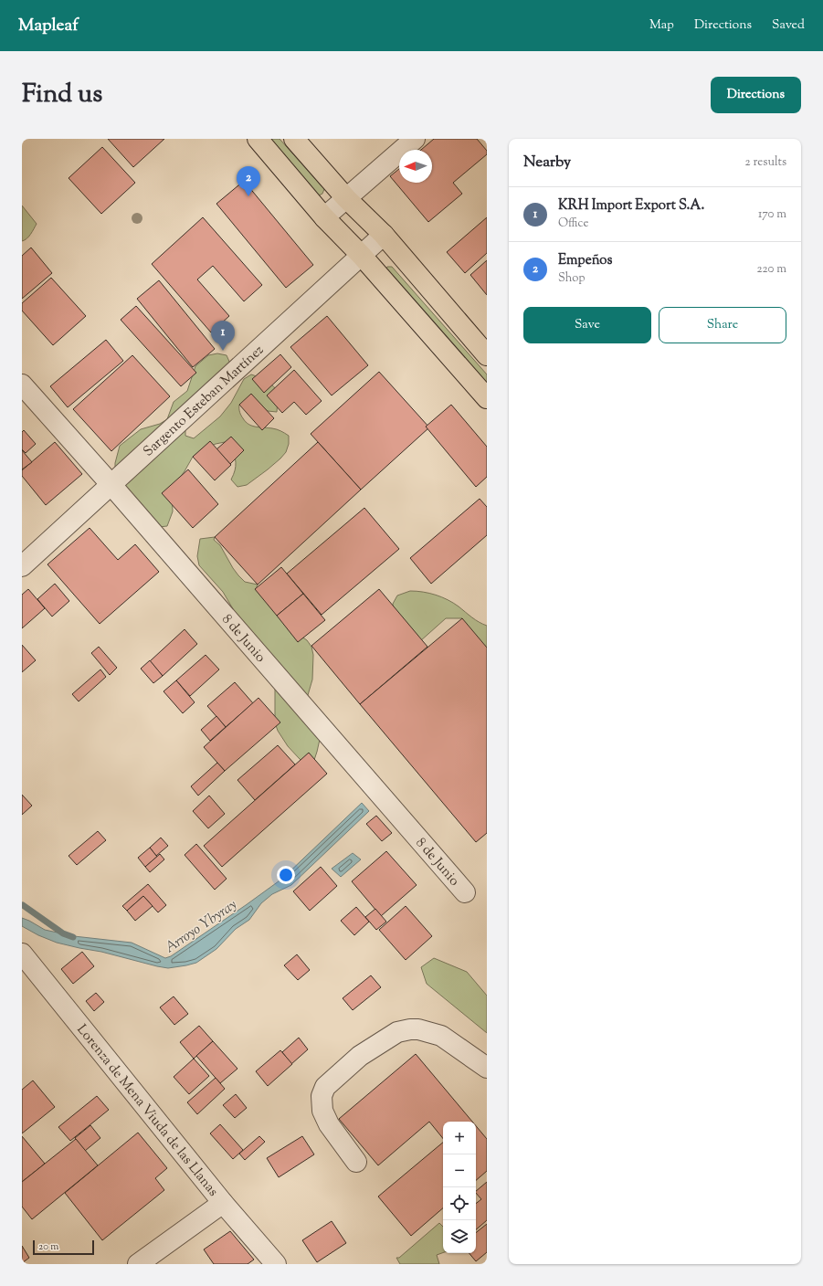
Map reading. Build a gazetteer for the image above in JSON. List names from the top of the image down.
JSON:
{
  "streets": {
    "street": ["Sargento Esteban Martínez", "8 de Junio", "Lorenza de Mena Viuda de las Llanas"]
  },
  "crossings": [
    ["Sargento Esteban Martínez", "8 de Junio"]
  ],
  "water": ["Arroyo Ybyray"],
  "scale_bar": "20 m",
  "north": "left",
  "page": {
    "header": "Mapleaf",
    "nav": ["Map", "Directions", "Saved"],
    "title": "Find us",
    "buttons": [
      "Directions",
      ["Save", "Share"]
    ],
    "heading": ["Nearby", "2 results"],
    "pins": ["2", "1"],
    "list": [
      {
        "mark": "1",
        "name": "KRH Import Export S.A.",
        "note": "Office",
        "value": "170 m"
      },
      {
        "mark": "2",
        "name": "Empeños",
        "note": "Shop",
        "value": "220 m"
      }
    ],
    "map_buttons": ["+", "−"],
    "scale": "20 m"
  }
}
